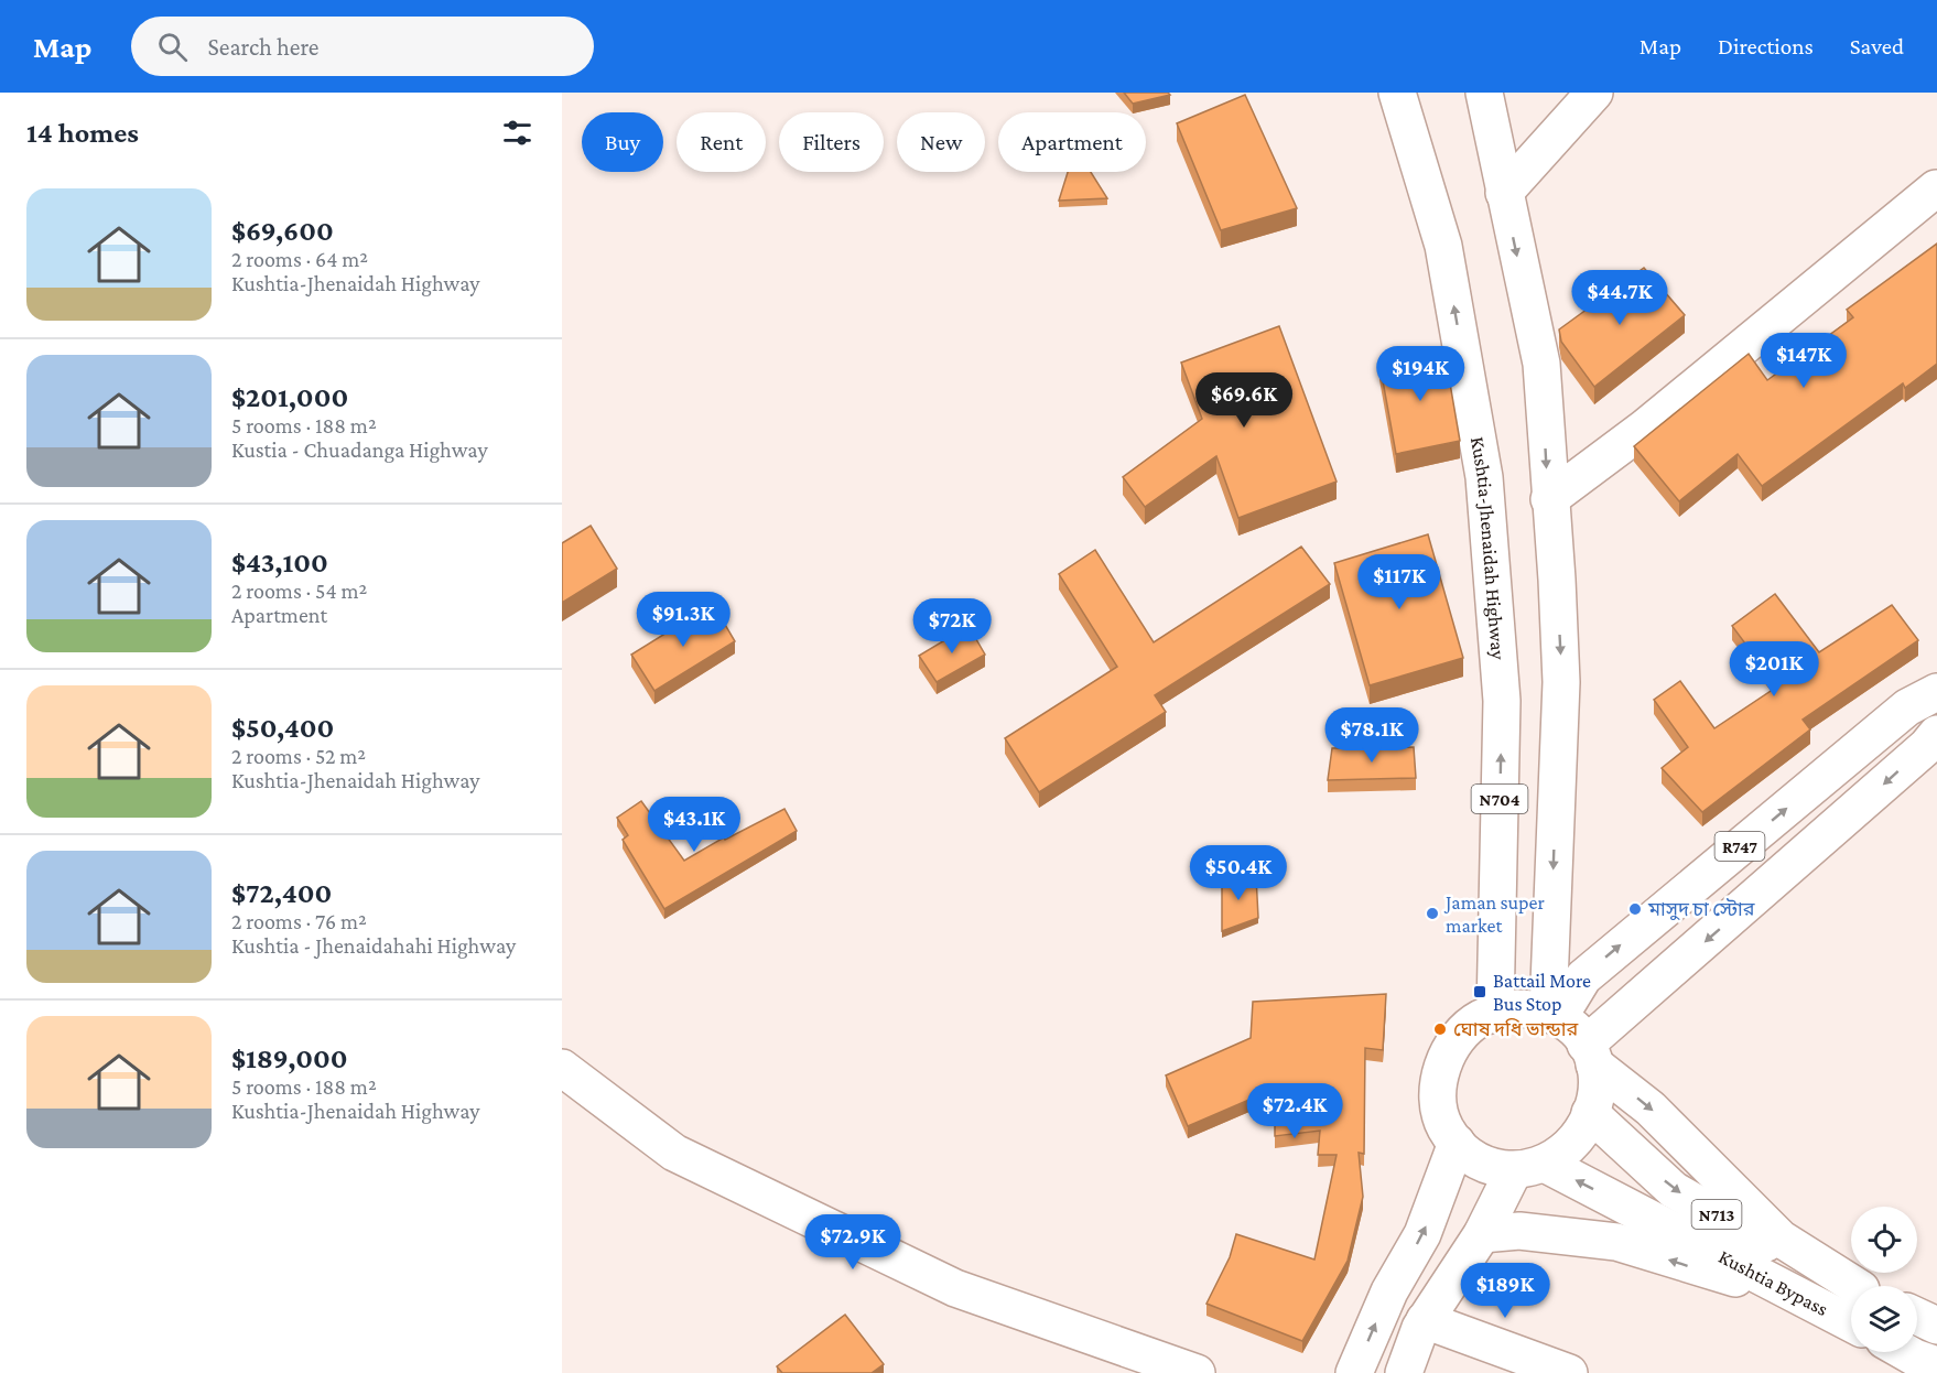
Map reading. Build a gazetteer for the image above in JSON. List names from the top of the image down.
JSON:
{
  "streets": {
    "main road": [
      "Kushtia-Jhenaidah Highway",
      "N704",
      "R747",
      "N713",
      "Kushtia Bypass"
    ]
  },
  "crossings": [
    ["Kushtia-Jhenaidah Highway", "R747"],
    ["Kushtia-Jhenaidah Highway", "Kushtia Bypass"],
    ["R747", "Kushtia Bypass"]
  ],
  "places": {
    "other": ["মাসুদ চা স্টোর", "Jaman super market", "ঘোষ দধি ভান্ডার"],
    "transit": ["Battail More Bus Stop"]
  },
  "page": {
    "header": "Map",
    "search": "Search here",
    "nav": ["Map", "Directions", "Saved"],
    "heading": "14 homes",
    "chip": [
      "Buy",
      "Rent",
      "Filters",
      "New",
      "Apartment"
    ],
    "list": [
      {
        "name": "$69,600",
        "note": "2 rooms · 64 m² · Kushtia-Jhenaidah Highway"
      },
      {
        "name": "$201,000",
        "note": "5 rooms · 188 m² · Kustia - Chuadanga Highway"
      },
      {
        "name": "$43,100",
        "note": "2 rooms · 54 m² · Apartment"
      },
      {
        "name": "$50,400",
        "note": "2 rooms · 52 m² · Kushtia-Jhenaidah Highway"
      },
      {
        "name": "$72,400",
        "note": "2 rooms · 76 m² · Kushtia - Jhenaidahahi Highway"
      },
      {
        "name": "$189,000",
        "note": "5 rooms · 188 m² · Kushtia-Jhenaidah Highway"
      }
    ],
    "price": [
      "$44.7K",
      "$147K",
      "$194K",
      "$69.6K",
      "$117K",
      "$91.3K",
      "$72K",
      "$201K",
      "$78.1K",
      "$43.1K",
      "$50.4K",
      "$72.4K",
      "$72.9K",
      "$189K"
    ]
  }
}
